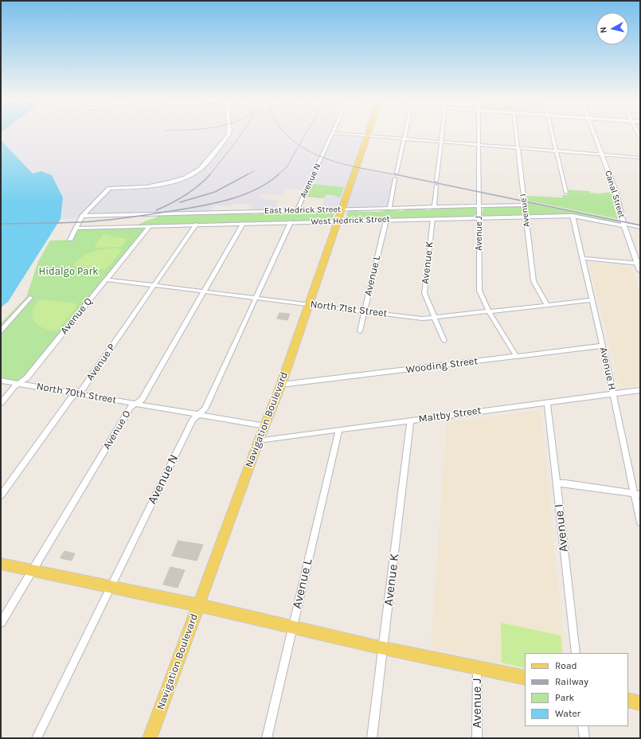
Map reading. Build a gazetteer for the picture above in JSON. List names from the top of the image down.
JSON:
{
  "streets": {
    "main road": ["Navigation Boulevard"],
    "street": [
      "Avenue N",
      "Canal Street",
      "East Hedrick Street",
      "Avenue I",
      "West Hedrick Street",
      "Avenue J",
      "Avenue K",
      "Avenue L",
      "North 71st Street",
      "Avenue Q",
      "Avenue P",
      "Wooding Street",
      "Avenue H",
      "North 70th Street",
      "Maltby Street",
      "Avenue O"
    ]
  },
  "crossings": [
    ["Avenue N", "East Hedrick Street"],
    ["Avenue N", "West Hedrick Street"],
    ["Avenue N", "North 71st Street"],
    ["Avenue N", "North 70th Street"],
    ["Canal Street", "West Hedrick Street"],
    ["East Hedrick Street", "Avenue I"],
    ["East Hedrick Street", "Avenue J"],
    ["East Hedrick Street", "Navigation Boulevard"],
    ["Avenue I", "West Hedrick Street"],
    ["Avenue I", "North 71st Street"],
    ["Avenue I", "Maltby Street"],
    ["West Hedrick Street", "Avenue J"],
    ["West Hedrick Street", "Avenue K"],
    ["West Hedrick Street", "Avenue L"],
    ["West Hedrick Street", "Avenue Q"],
    ["West Hedrick Street", "Avenue P"],
    ["West Hedrick Street", "Avenue H"],
    ["West Hedrick Street", "Navigation Boulevard"],
    ["West Hedrick Street", "Avenue O"],
    ["Avenue J", "North 71st Street"],
    ["Avenue J", "Wooding Street"],
    ["Avenue K", "North 71st Street"],
    ["Avenue K", "Maltby Street"],
    ["Avenue L", "North 71st Street"],
    ["Avenue L", "Maltby Street"],
    ["North 71st Street", "Avenue Q"],
    ["North 71st Street", "Avenue P"],
    ["North 71st Street", "Avenue H"],
    ["North 71st Street", "Navigation Boulevard"],
    ["North 71st Street", "Avenue O"],
    ["Avenue Q", "North 70th Street"],
    ["Avenue P", "North 70th Street"],
    ["Wooding Street", "Avenue H"],
    ["Wooding Street", "Navigation Boulevard"],
    ["Avenue H", "Maltby Street"],
    ["North 70th Street", "Navigation Boulevard"],
    ["North 70th Street", "Avenue O"],
    ["Maltby Street", "Navigation Boulevard"]
  ],
  "parks": ["Hidalgo Park"],
  "legend": [
    "Road",
    "Railway",
    "Park",
    "Water"
  ],
  "north": "left"
}
